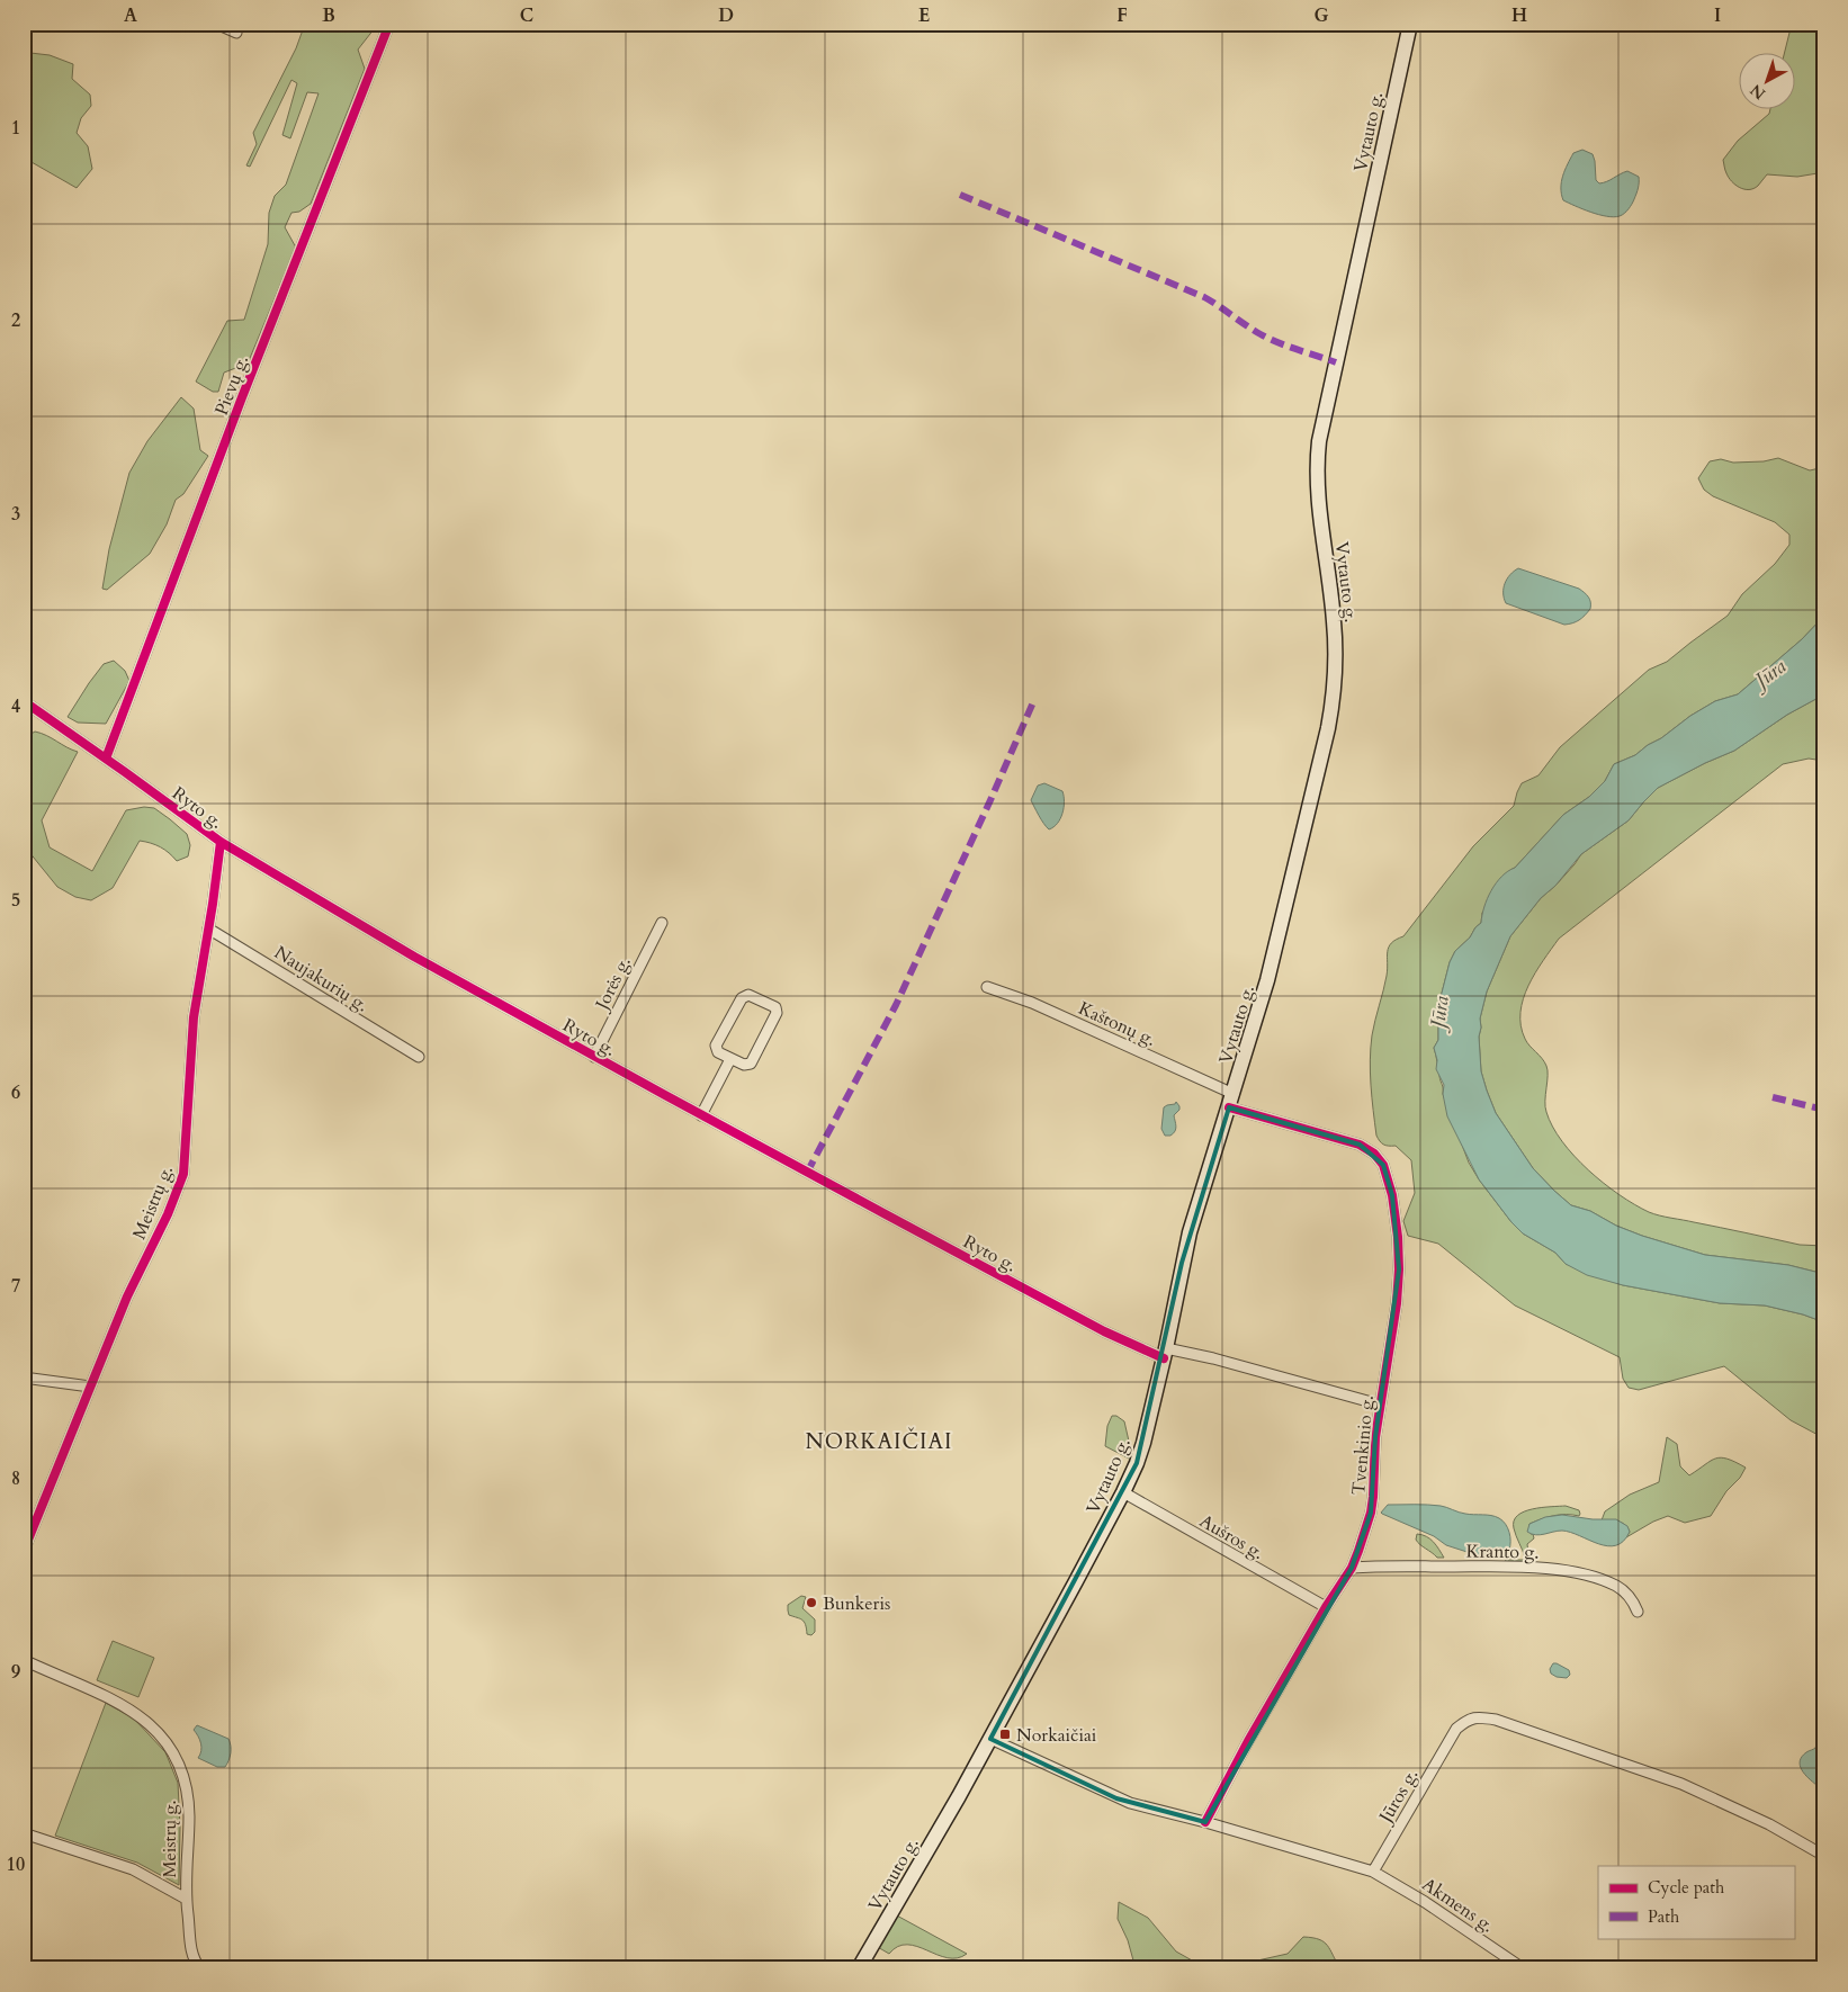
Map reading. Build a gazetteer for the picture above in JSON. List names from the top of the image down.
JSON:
{
  "streets": {
    "main road": ["Vytauto g."],
    "street": [
      "Pievų g.",
      "Ryto g.",
      "Naujakurių g.",
      "Jorės g.",
      "Kaštonų g.",
      "Meistrų g.",
      "Tvenkinio g.",
      "Aušros g.",
      "Kranto g.",
      "Jūros g.",
      "Akmens g."
    ]
  },
  "crossings": [
    ["Vytauto g.", "Ryto g."],
    ["Vytauto g.", "Kaštonų g."],
    ["Vytauto g.", "Tvenkinio g."],
    ["Vytauto g.", "Aušros g."],
    ["Pievų g.", "Ryto g."],
    ["Ryto g.", "Jorės g."],
    ["Ryto g.", "Meistrų g."],
    ["Ryto g.", "Tvenkinio g."],
    ["Naujakurių g.", "Meistrų g."],
    ["Kaštonų g.", "Tvenkinio g."],
    ["Tvenkinio g.", "Aušros g."],
    ["Tvenkinio g.", "Kranto g."],
    ["Jūros g.", "Akmens g."]
  ],
  "districts": ["NORKAIČIAI"],
  "water": ["Jūra"],
  "places": {
    "other": ["Bunkeris"],
    "transit": ["Norkaičiai"]
  },
  "legend": ["Cycle path", "Path"],
  "north": "bottom left",
  "grid": {
    "columns": [
      "A",
      "B",
      "C",
      "D",
      "E",
      "F",
      "G",
      "H",
      "I"
    ],
    "rows": [
      "1",
      "2",
      "3",
      "4",
      "5",
      "6",
      "7",
      "8",
      "9",
      "10"
    ]
  }
}
